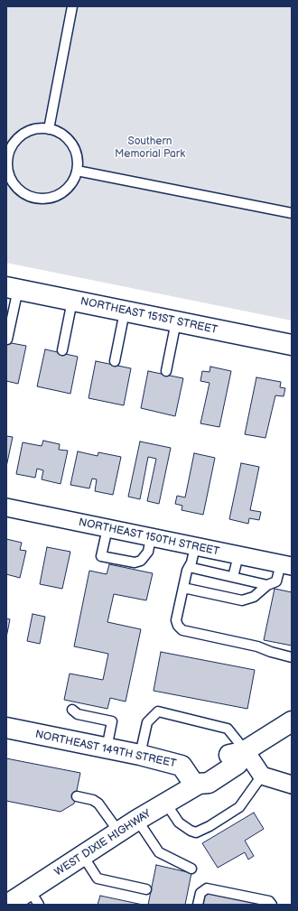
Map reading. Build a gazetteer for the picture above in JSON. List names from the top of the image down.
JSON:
{
  "streets": {
    "street": [
      "NORTHEAST 151ST STREET",
      "NORTHEAST 150TH STREET",
      "NORTHEAST 149TH STREET",
      "WEST DIXIE HIGHWAY"
    ]
  },
  "crossings": [
    ["NORTHEAST 149TH STREET", "WEST DIXIE HIGHWAY"]
  ],
  "parks": ["Southern Memorial Park"]
}
